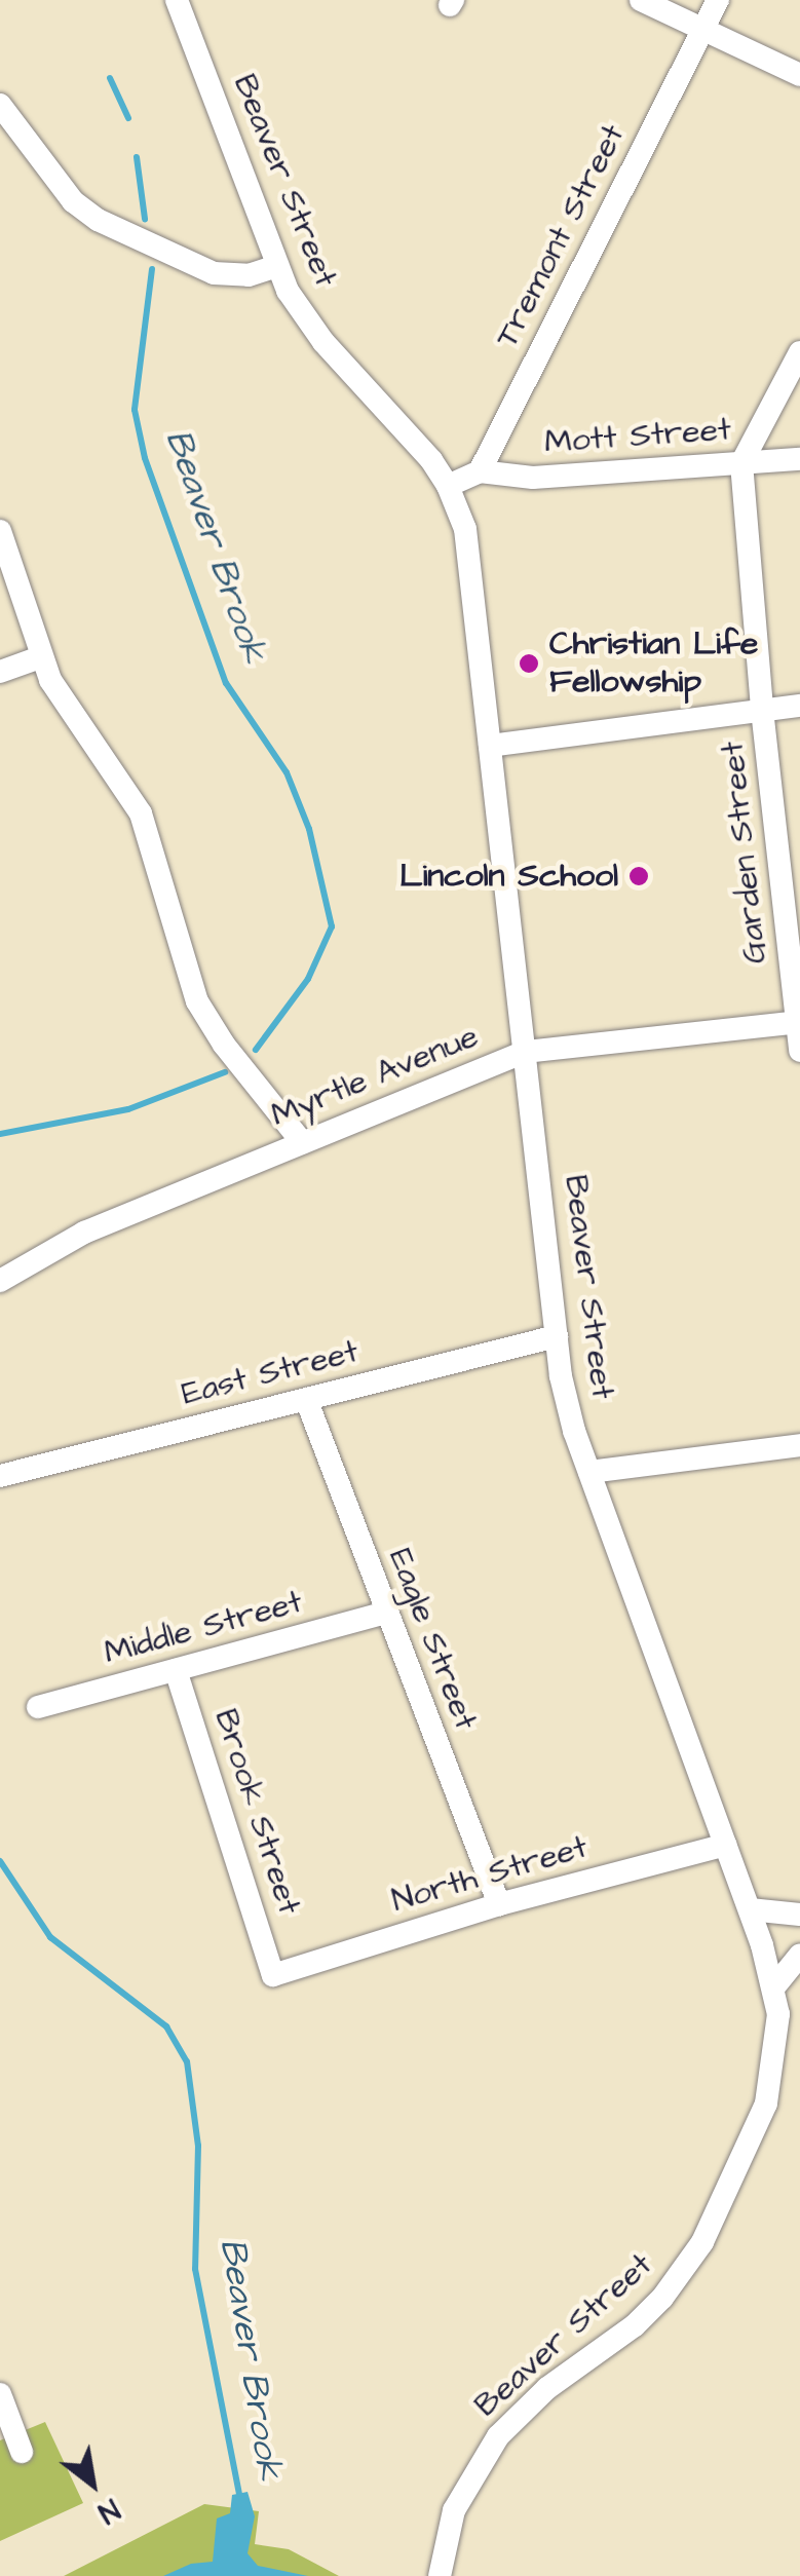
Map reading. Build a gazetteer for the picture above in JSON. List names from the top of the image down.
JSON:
{
  "streets": {
    "street": [
      "Beaver Street",
      "Tremont Street",
      "Mott Street",
      "Garden Street",
      "Myrtle Avenue",
      "East Street",
      "Middle Street",
      "Eagle Street",
      "Brook Street",
      "North Street"
    ]
  },
  "crossings": [
    ["Beaver Street", "Myrtle Avenue"],
    ["Beaver Street", "East Street"],
    ["Beaver Street", "North Street"],
    ["Tremont Street", "Mott Street"],
    ["Mott Street", "Garden Street"],
    ["Garden Street", "Myrtle Avenue"],
    ["East Street", "Eagle Street"],
    ["Middle Street", "Eagle Street"],
    ["Middle Street", "Brook Street"],
    ["Eagle Street", "North Street"],
    ["Brook Street", "North Street"]
  ],
  "water": ["Beaver Brook"],
  "places": ["Christian Life Fellowship", "Lincoln School"],
  "north": "bottom right"
}
